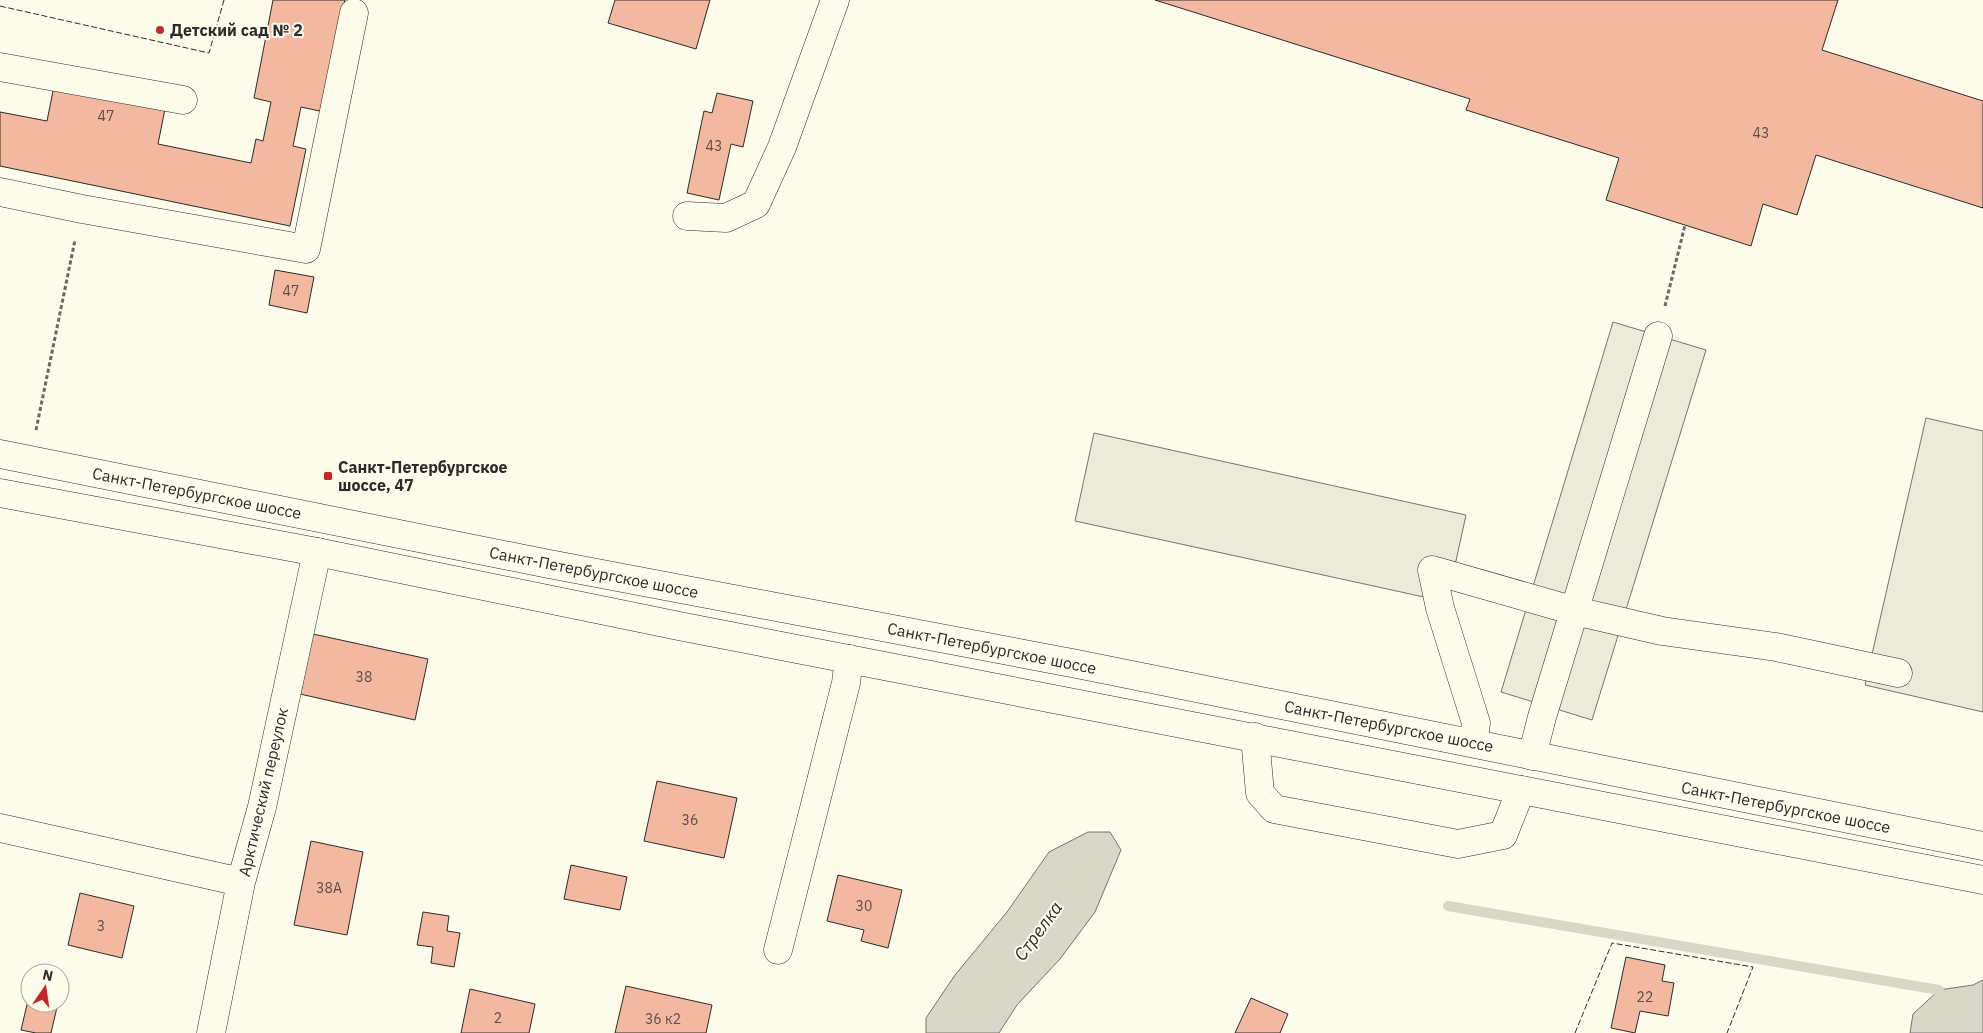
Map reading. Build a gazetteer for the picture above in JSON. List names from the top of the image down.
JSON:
{
  "streets": {
    "main road": ["Санкт-Петербургское шоссе", "Арктический переулок"]
  },
  "crossings": [
    ["Санкт-Петербургское шоссе", "Арктический переулок"]
  ],
  "water": ["Стрелка"],
  "places": {
    "other": ["Детский сад № 2"],
    "transit": ["Санкт-Петербургское шоссе, 47"]
  },
  "house_numbers": [
    "47",
    "43",
    "43",
    "47",
    "38",
    "36",
    "38А",
    "30",
    "3",
    "22",
    "2",
    "36 к2"
  ],
  "north": "top"
}
